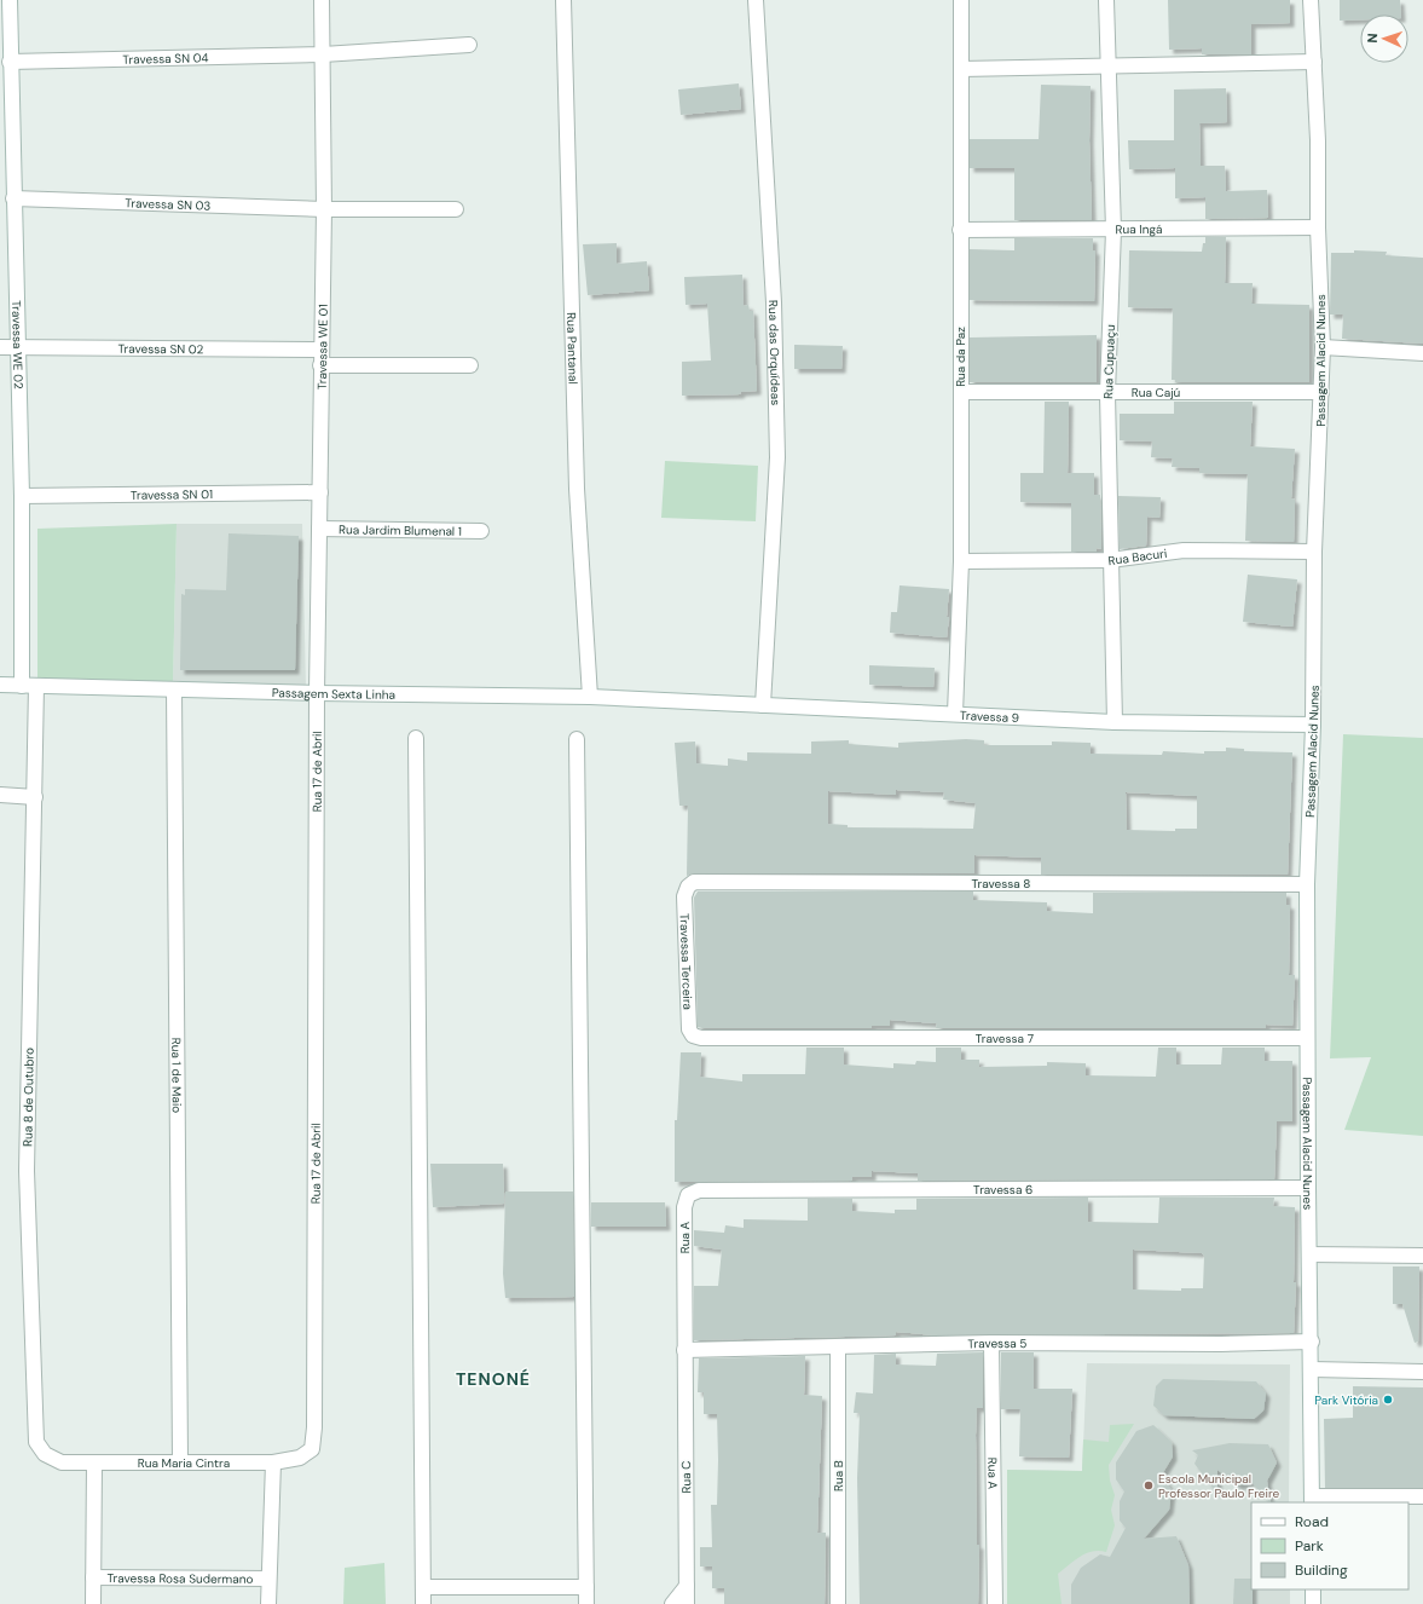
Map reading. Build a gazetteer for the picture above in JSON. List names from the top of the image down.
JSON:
{
  "streets": {
    "street": [
      "Travessa SN 04",
      "Travessa SN 03",
      "Rua Ingá",
      "Travessa WE 02",
      "Travessa WE 01",
      "Travessa SN 02",
      "Rua Pantanal",
      "Rua das Orquídeas",
      "Rua da Paz",
      "Passagem Alacid Nunes",
      "Rua Cupuaçu",
      "Rua Cajú",
      "Travessa SN 01",
      "Rua Jardim Blumenal 1",
      "Rua Bacuri",
      "Passagem Sexta Linha",
      "Travessa 9",
      "Rua 17 de Abril",
      "Travessa 8",
      "Travessa Terceira",
      "Travessa 7",
      "Rua 1 de Maio",
      "Rua 8 de Outubro",
      "Travessa 6",
      "Rua A",
      "Travessa 5",
      "Rua Maria Cintra",
      "Rua B",
      "Rua C",
      "Travessa Rosa Sudermano"
    ]
  },
  "crossings": [
    ["Travessa SN 04", "Travessa WE 02"],
    ["Travessa SN 04", "Travessa WE 01"],
    ["Travessa SN 03", "Travessa WE 02"],
    ["Travessa SN 03", "Travessa WE 01"],
    ["Rua Ingá", "Rua da Paz"],
    ["Rua Ingá", "Passagem Alacid Nunes"],
    ["Rua Ingá", "Rua Cupuaçu"],
    ["Travessa WE 02", "Travessa SN 02"],
    ["Travessa WE 02", "Travessa SN 01"],
    ["Travessa WE 02", "Passagem Sexta Linha"],
    ["Travessa WE 01", "Travessa SN 02"],
    ["Travessa WE 01", "Travessa SN 01"],
    ["Travessa WE 01", "Rua Jardim Blumenal 1"],
    ["Travessa WE 01", "Passagem Sexta Linha"],
    ["Travessa WE 01", "Rua 17 de Abril"],
    ["Rua Pantanal", "Passagem Sexta Linha"],
    ["Rua das Orquídeas", "Travessa 9"],
    ["Rua da Paz", "Rua Cajú"],
    ["Rua da Paz", "Rua Bacuri"],
    ["Rua da Paz", "Travessa 9"],
    ["Passagem Alacid Nunes", "Rua Cajú"],
    ["Passagem Alacid Nunes", "Rua Bacuri"],
    ["Passagem Alacid Nunes", "Travessa 9"],
    ["Passagem Alacid Nunes", "Travessa 8"],
    ["Passagem Alacid Nunes", "Travessa 7"],
    ["Passagem Alacid Nunes", "Travessa 6"],
    ["Passagem Alacid Nunes", "Travessa 5"],
    ["Rua Cupuaçu", "Rua Cajú"],
    ["Rua Cupuaçu", "Rua Bacuri"],
    ["Rua Cupuaçu", "Travessa 9"],
    ["Passagem Sexta Linha", "Travessa 9"],
    ["Passagem Sexta Linha", "Rua 17 de Abril"],
    ["Passagem Sexta Linha", "Rua 1 de Maio"],
    ["Passagem Sexta Linha", "Rua 8 de Outubro"],
    ["Rua 17 de Abril", "Rua Maria Cintra"],
    ["Travessa 8", "Travessa Terceira"],
    ["Travessa Terceira", "Travessa 7"],
    ["Rua 1 de Maio", "Rua Maria Cintra"],
    ["Rua 8 de Outubro", "Rua Maria Cintra"],
    ["Travessa 6", "Rua A"],
    ["Rua A", "Travessa 5"],
    ["Rua A", "Rua C"],
    ["Travessa 5", "Rua B"],
    ["Travessa 5", "Rua C"]
  ],
  "districts": ["TENONÉ"],
  "places": ["Park Vitória", "Escola Municipal Professor Paulo Freire"],
  "legend": ["Road", "Park", "Building"],
  "north": "left"
}
